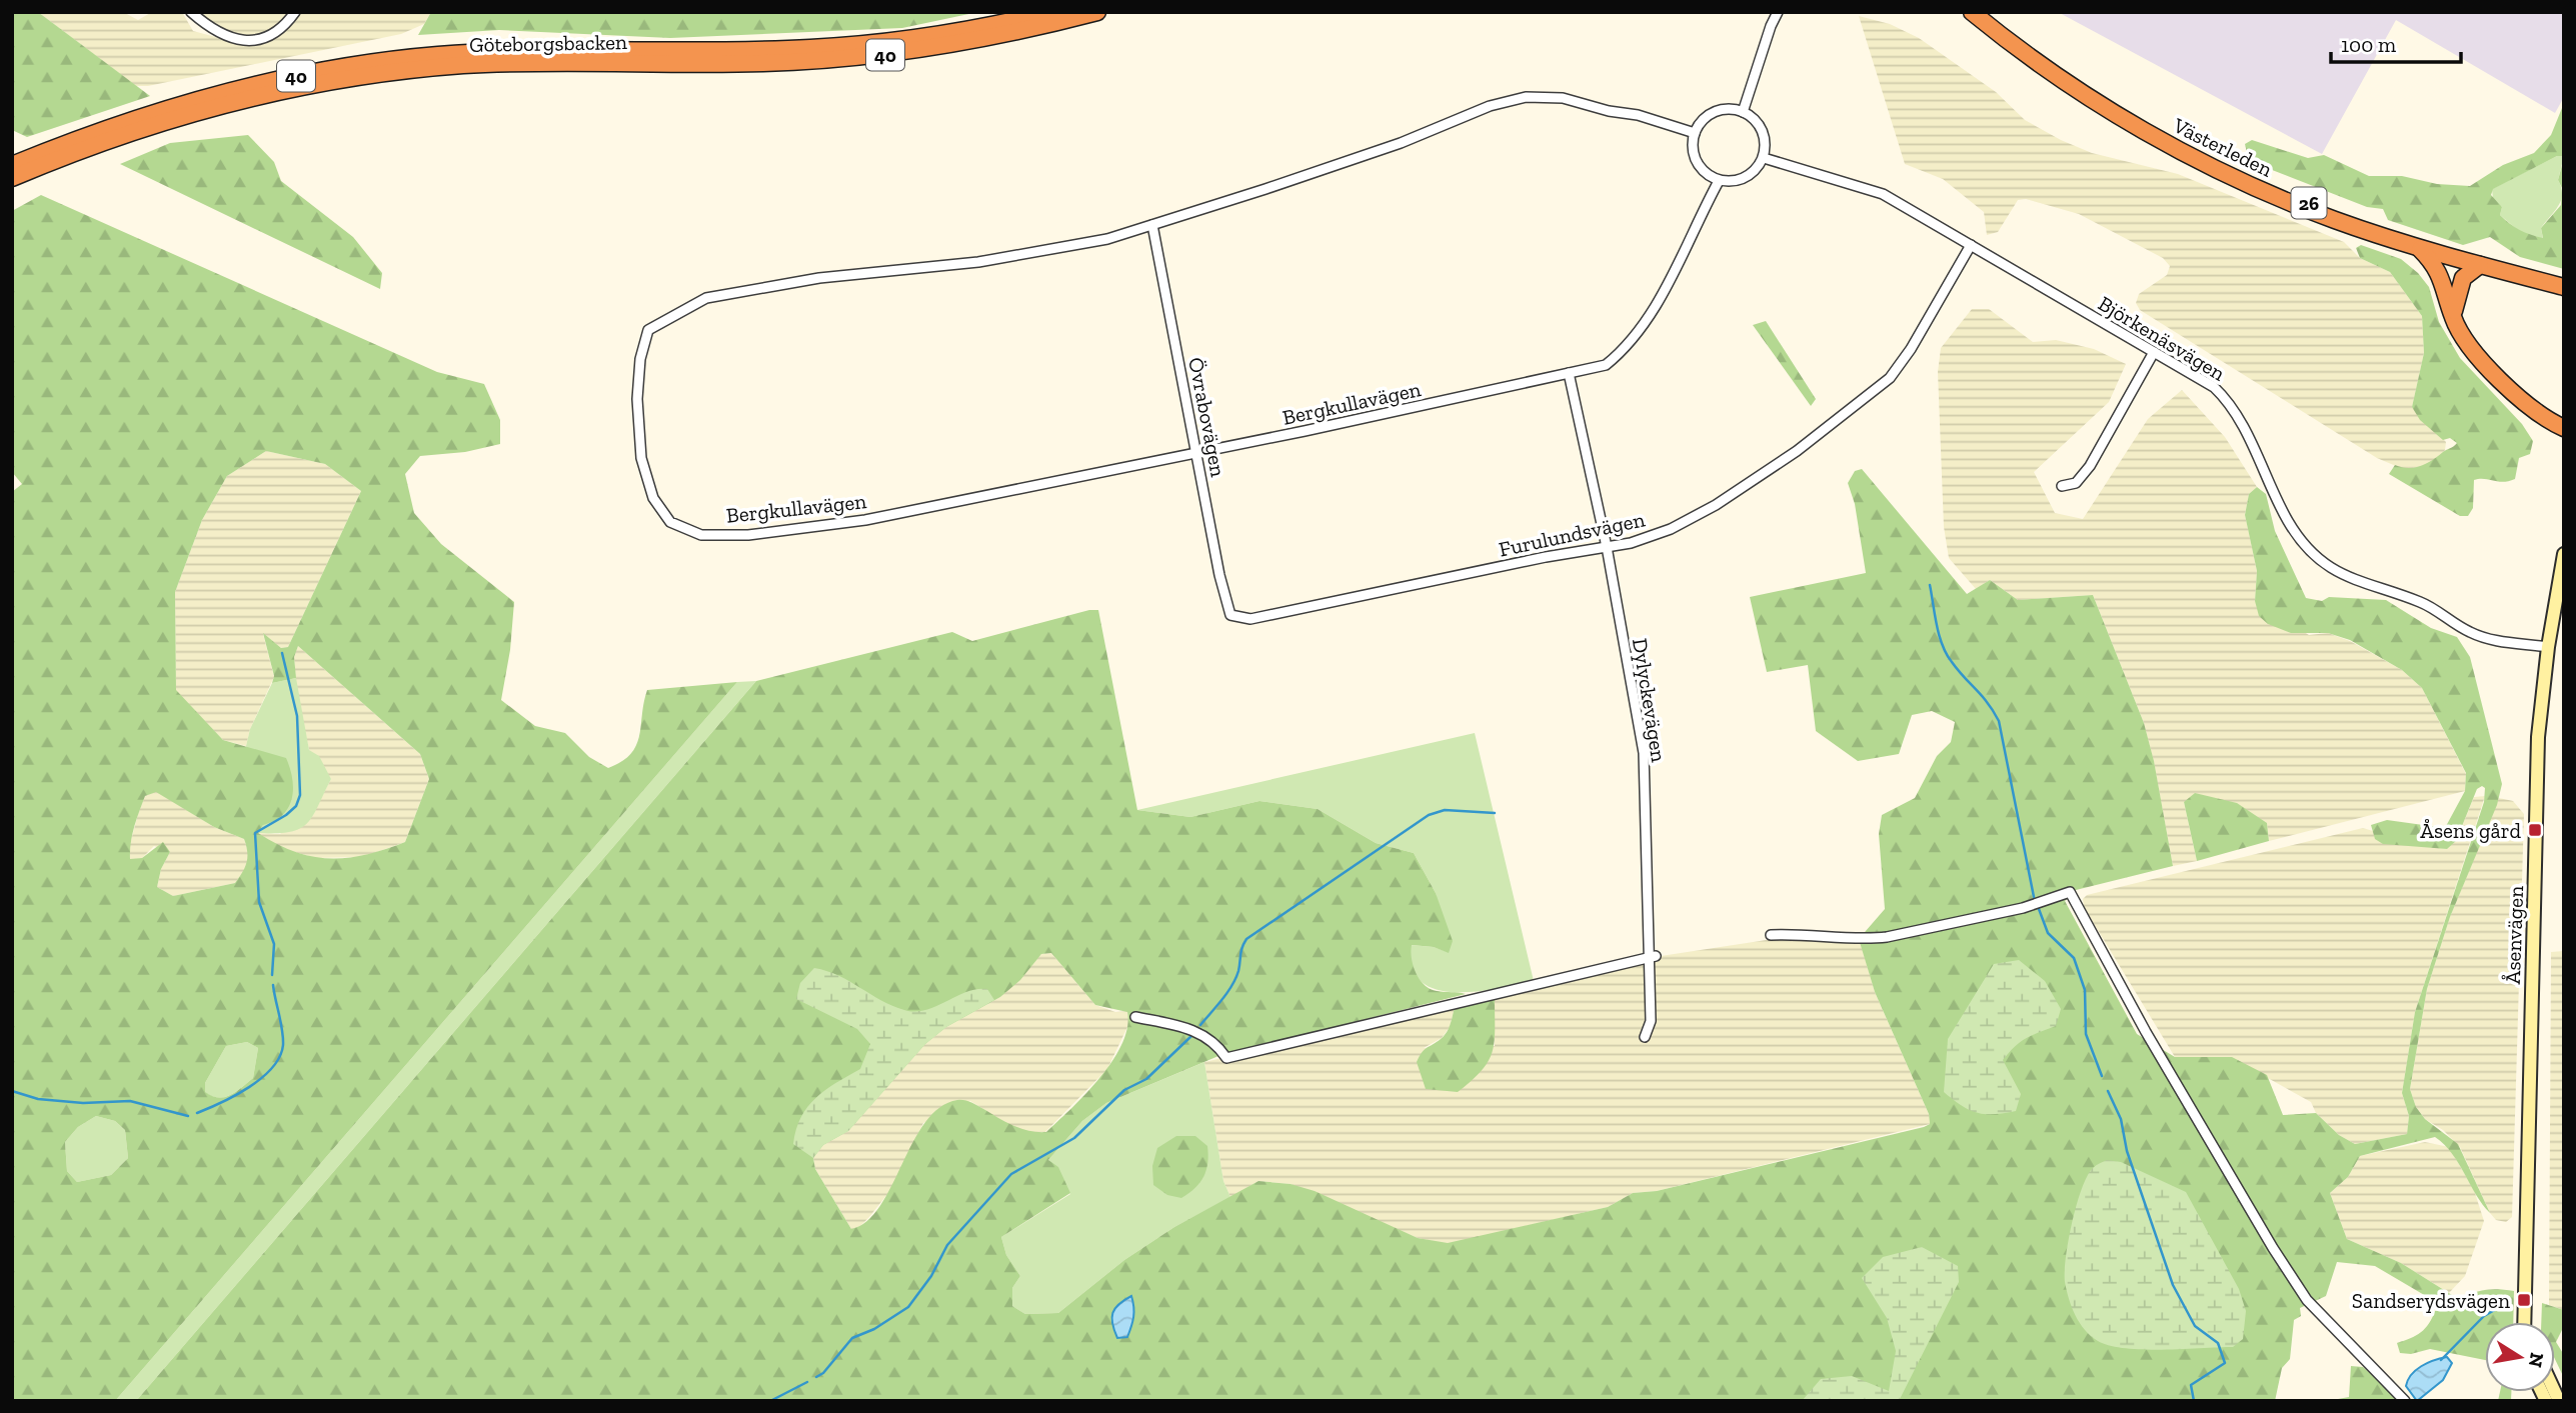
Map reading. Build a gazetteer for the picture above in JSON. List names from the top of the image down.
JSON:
{
  "streets": {
    "highway": [
      "Göteborgsbacken",
      "40",
      "Västerleden",
      "26"
    ],
    "street": [
      "Björkenäsvägen",
      "Bergkullavägen",
      "Övrabovägen",
      "Furulundsvägen",
      "Dylyckevägen",
      "Åsenvägen"
    ]
  },
  "crossings": [
    ["Björkenäsvägen", "Bergkullavägen"],
    ["Björkenäsvägen", "Furulundsvägen"],
    ["Björkenäsvägen", "Åsenvägen"],
    ["Bergkullavägen", "Övrabovägen"],
    ["Bergkullavägen", "Dylyckevägen"],
    ["Övrabovägen", "Furulundsvägen"],
    ["Furulundsvägen", "Dylyckevägen"]
  ],
  "places": {
    "transit": ["Åsens gård", "Sandserydsvägen"]
  },
  "scale_bar": "100 m",
  "north": "right"
}
